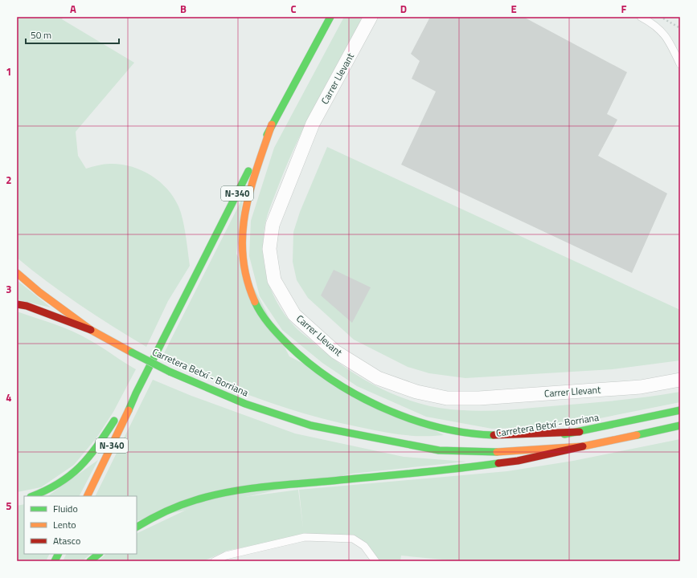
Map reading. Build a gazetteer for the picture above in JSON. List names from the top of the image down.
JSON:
{
  "streets": {
    "main road": ["N-340", "Carretera Betxí - Borriana"],
    "street": ["Carrer Llevant"]
  },
  "legend": ["Fluido", "Lento", "Atasco"],
  "scale_bar": "50 m",
  "grid": {
    "columns": [
      "A",
      "B",
      "C",
      "D",
      "E",
      "F"
    ],
    "rows": [
      "1",
      "2",
      "3",
      "4",
      "5"
    ]
  }
}
